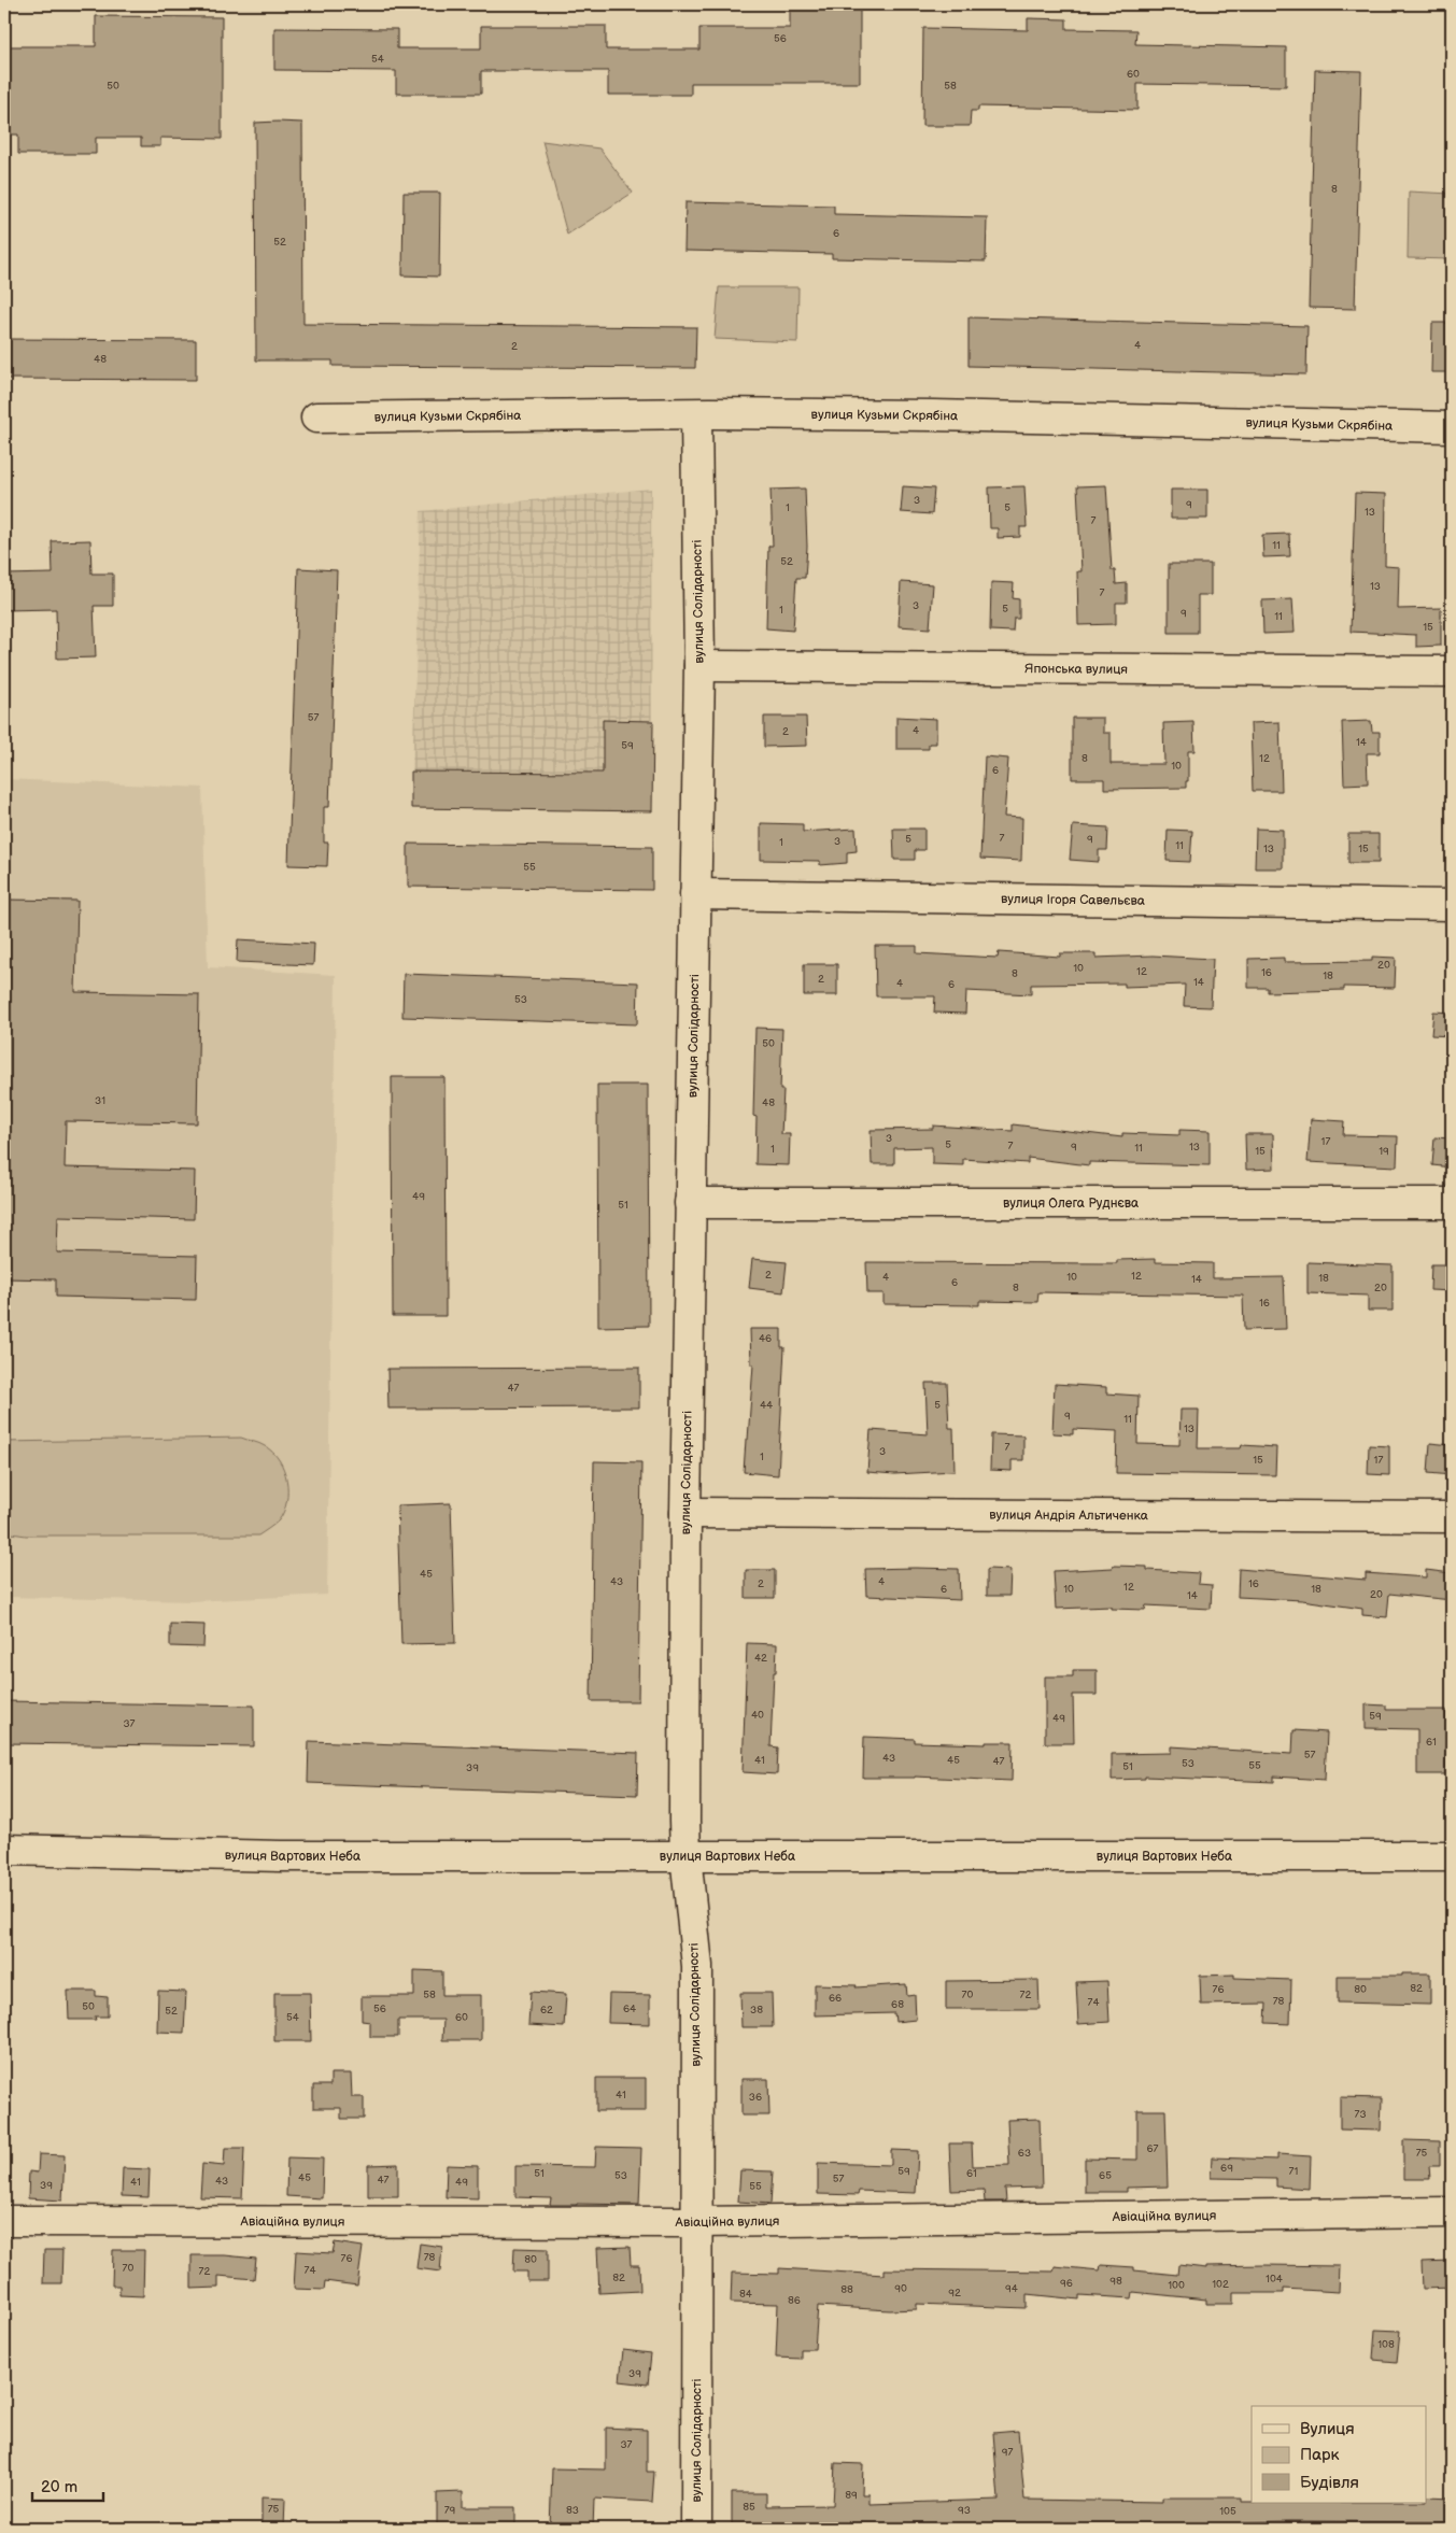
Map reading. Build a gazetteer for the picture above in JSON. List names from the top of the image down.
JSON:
{
  "streets": {
    "street": [
      "вулиця Кузьми Скрябіна",
      "вулиця Солідарності",
      "Японська вулиця",
      "вулиця Ігоря Савельєва",
      "вулиця Олега Руднєва",
      "вулиця Андрія Альтиченка",
      "вулиця Вартових Неба",
      "Авіаційна вулиця"
    ]
  },
  "crossings": [
    ["вулиця Солідарності", "Японська вулиця"],
    ["вулиця Солідарності", "вулиця Ігоря Савельєва"],
    ["вулиця Солідарності", "вулиця Олега Руднєва"],
    ["вулиця Солідарності", "вулиця Андрія Альтиченка"],
    ["вулиця Солідарності", "вулиця Вартових Неба"],
    ["вулиця Солідарності", "Авіаційна вулиця"]
  ],
  "house_numbers": [
    "56",
    "54",
    "60",
    "50",
    "58",
    "8",
    "6",
    "52",
    "4",
    "2",
    "48",
    "3",
    "9",
    "1",
    "5",
    "13",
    "7",
    "11",
    "52",
    "13",
    "7",
    "3",
    "5",
    "1",
    "9",
    "11",
    "15",
    "57",
    "4",
    "2",
    "14",
    "59",
    "8",
    "12",
    "10",
    "6",
    "7",
    "5",
    "9",
    "3",
    "1",
    "11",
    "13",
    "15",
    "55",
    "20",
    "10",
    "12",
    "16",
    "8",
    "18",
    "2",
    "14",
    "4",
    "6",
    "53",
    "50",
    "31",
    "48",
    "3",
    "17",
    "5",
    "7",
    "9",
    "13",
    "11",
    "1",
    "15",
    "19",
    "49",
    "51",
    "2",
    "12",
    "4",
    "10",
    "18",
    "14",
    "6",
    "8",
    "20",
    "16",
    "46",
    "47",
    "44",
    "5",
    "9",
    "11",
    "13",
    "7",
    "3",
    "1",
    "15",
    "17",
    "45",
    "43",
    "4",
    "2",
    "16",
    "12",
    "6",
    "10",
    "18",
    "20",
    "14",
    "42",
    "40",
    "59",
    "49",
    "37",
    "61",
    "57",
    "43",
    "41",
    "45",
    "47",
    "53",
    "55",
    "51",
    "39",
    "82",
    "76",
    "80",
    "58",
    "70",
    "72",
    "66",
    "78",
    "74",
    "68",
    "50",
    "56",
    "64",
    "62",
    "38",
    "52",
    "54",
    "60",
    "41",
    "36",
    "73",
    "67",
    "63",
    "75",
    "69",
    "59",
    "71",
    "51",
    "61",
    "53",
    "65",
    "45",
    "57",
    "47",
    "43",
    "41",
    "49",
    "39",
    "55",
    "78",
    "76",
    "80",
    "70",
    "74",
    "72",
    "82",
    "104",
    "98",
    "96",
    "102",
    "100",
    "90",
    "94",
    "88",
    "92",
    "84",
    "86",
    "108",
    "39",
    "37",
    "97",
    "89",
    "85",
    "75",
    "79",
    "83",
    "93",
    "105"
  ],
  "legend": ["Вулиця", "Парк", "Будівля"],
  "scale_bar": "20 m"
}
